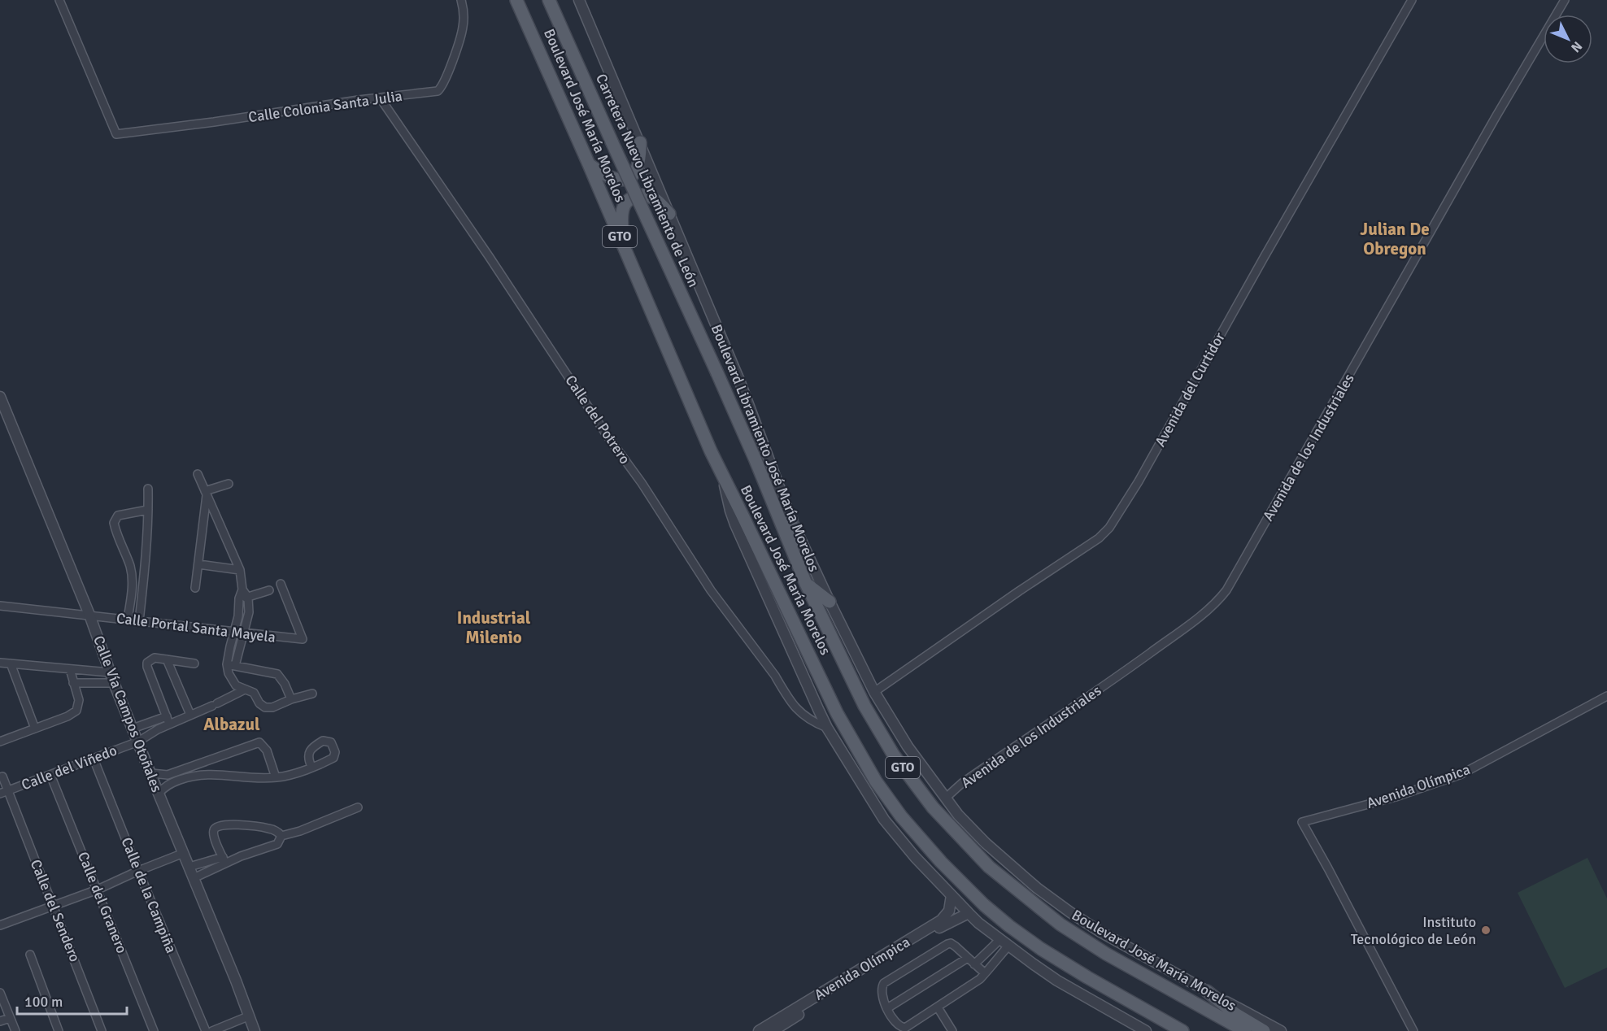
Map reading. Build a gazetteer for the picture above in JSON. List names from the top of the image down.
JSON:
{
  "streets": {
    "main road": ["Boulevard José María Morelos", "Carretera Nuevo Libramiento de León", "GTO"],
    "street": [
      "Calle Colonia Santa Julia",
      "Avenida del Curtidor",
      "Calle del Potrero",
      "Avenida de los Industriales",
      "Boulevard Libramiento José María Morelos",
      "Calle Portal Santa Mayela",
      "Calle Vía Campos Otoñales",
      "Calle del Viñedo",
      "Avenida Olímpica",
      "Calle de la Campiña",
      "Calle del Granero",
      "Calle del Sendero"
    ]
  },
  "crossings": [
    ["Calle Colonia Santa Julia", "Calle del Potrero"],
    ["Boulevard José María Morelos", "Carretera Nuevo Libramiento de León"],
    ["Avenida del Curtidor", "Boulevard Libramiento José María Morelos"],
    ["Avenida de los Industriales", "Boulevard Libramiento José María Morelos"],
    ["Calle Portal Santa Mayela", "Calle Vía Campos Otoñales"],
    ["Calle Vía Campos Otoñales", "Calle del Viñedo"],
    ["Calle del Viñedo", "Calle de la Campiña"],
    ["Calle del Viñedo", "Calle del Granero"],
    ["Calle del Viñedo", "Calle del Sendero"]
  ],
  "districts": ["Julian De Obregon", "Industrial Milenio", "Albazul"],
  "places": ["Instituto Tecnológico de León"],
  "scale_bar": "100 m",
  "north": "bottom right"
}
